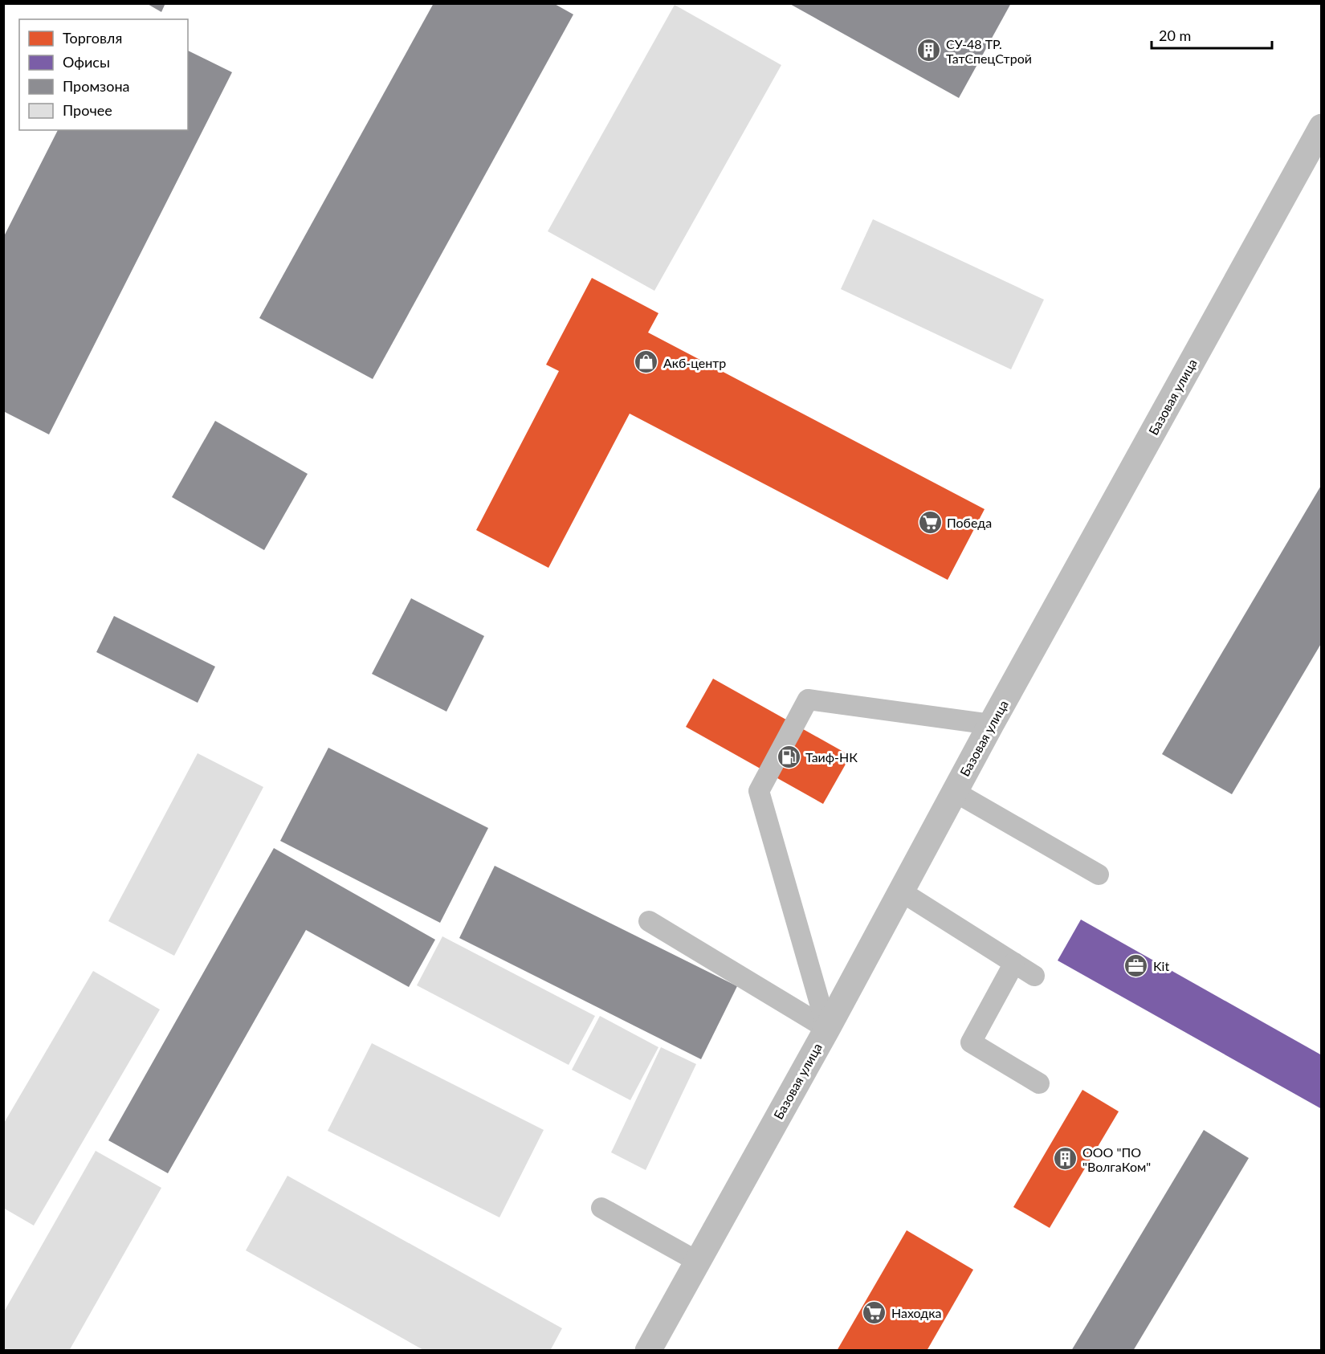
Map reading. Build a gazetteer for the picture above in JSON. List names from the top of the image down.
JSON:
{
  "streets": {
    "street": ["Базовая улица"]
  },
  "places": {
    "building": ["СУ-48 ТР. ТатСпецСтрой", "ООО \"ПО \"ВолгаКом\""],
    "shop": ["Акб-центр"],
    "supermarket": ["Победа", "Находка"],
    "fuel station": ["Таиф-НК"],
    "office": ["Kit"]
  },
  "legend": [
    "Торговля",
    "Офисы",
    "Промзона",
    "Прочее"
  ],
  "scale_bar": "20 m"
}
